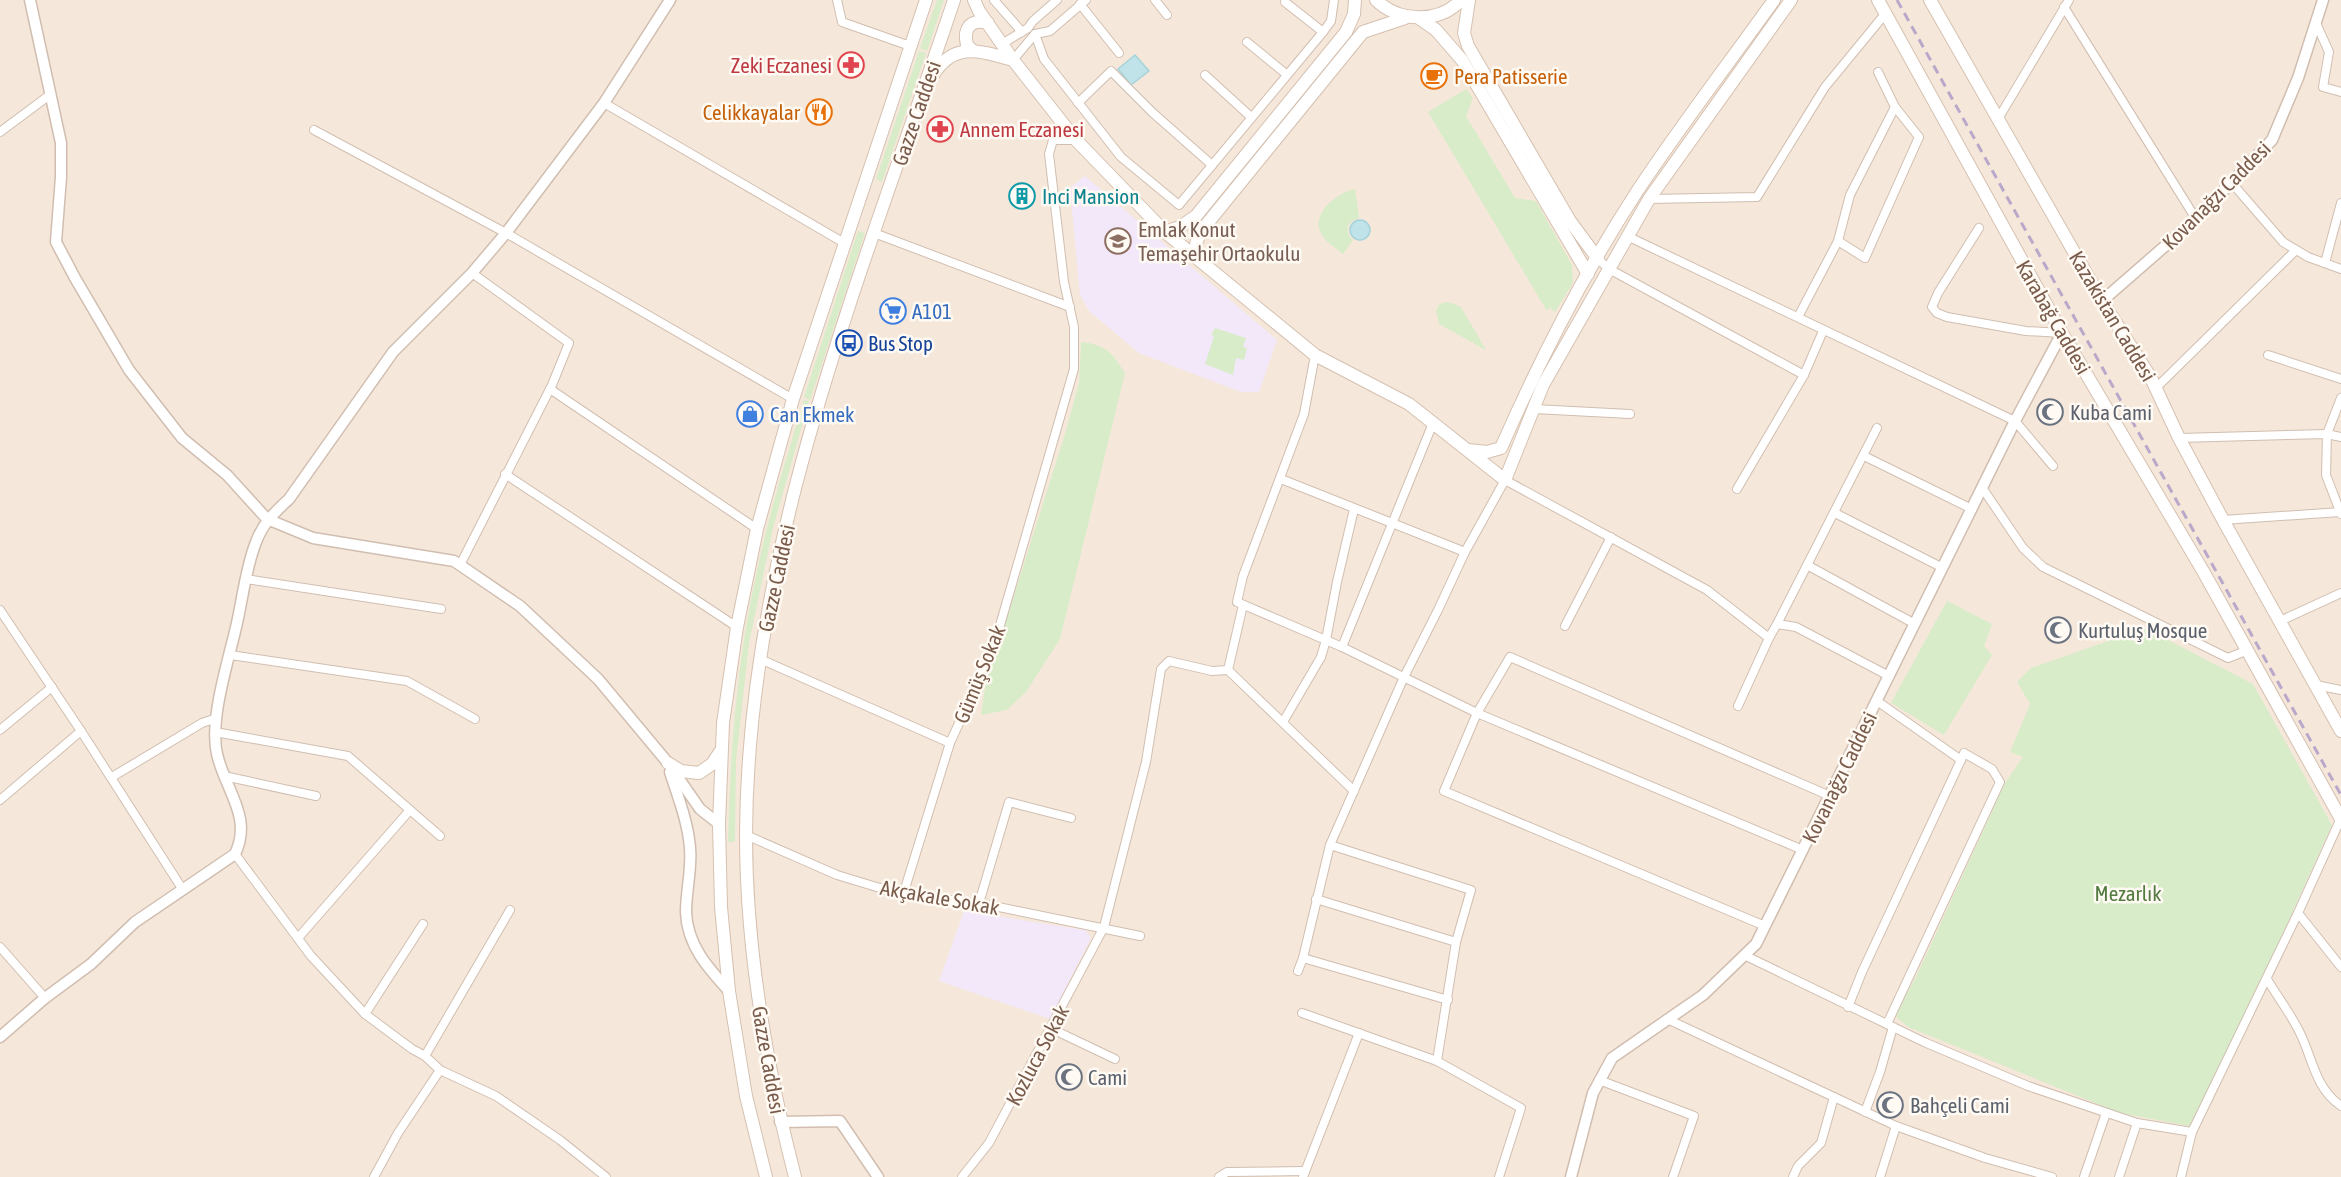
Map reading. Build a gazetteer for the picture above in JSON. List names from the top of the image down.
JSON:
{
  "streets": {
    "main road": ["Gazze Caddesi", "Kazakistan Caddesi", "Karabağ Caddesi"],
    "street": [
      "Kovanağzı Caddesi",
      "Gümüş Sokak",
      "Akçakale Sokak",
      "Kozluca Sokak"
    ]
  },
  "crossings": [
    ["Gazze Caddesi", "Akçakale Sokak"],
    ["Kovanağzı Caddesi", "Kazakistan Caddesi"],
    ["Kovanağzı Caddesi", "Karabağ Caddesi"],
    ["Gümüş Sokak", "Akçakale Sokak"],
    ["Akçakale Sokak", "Kozluca Sokak"]
  ],
  "parks": ["Mezarlık"],
  "places": {
    "pharmacy": ["Zeki Eczanesi", "Annem Eczanesi"],
    "cafe": ["Pera Patisserie"],
    "restaurant": ["Celikkayalar"],
    "building": ["Inci Mansion"],
    "school or university": ["Emlak Konut Temaşehir Ortaokulu"],
    "supermarket": ["A101"],
    "bus stop": ["Bus Stop"],
    "mosque": [
      "Kuba Cami",
      "Kurtuluş Mosque",
      "Cami",
      "Bahçeli Cami"
    ],
    "shop": ["Can Ekmek"]
  }
}
